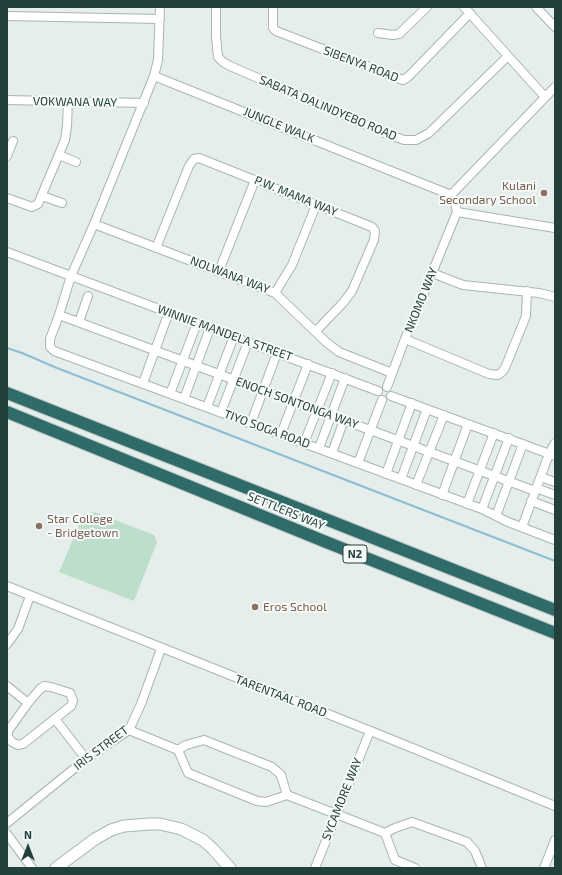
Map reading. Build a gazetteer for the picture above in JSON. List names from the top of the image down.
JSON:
{
  "streets": {
    "highway": ["SETTLERS WAY", "N2"],
    "street": [
      "SIBENYA ROAD",
      "VOKWANA WAY",
      "SABATA DALINDYEBO ROAD",
      "JUNGLE WALK",
      "P.W. MAMA WAY",
      "NOLWANA WAY",
      "NKOMO WAY",
      "WINNIE MANDELA STREET",
      "ENOCH SONTONGA WAY",
      "TIYO SOGA ROAD",
      "TARENTAAL ROAD",
      "IRIS STREET",
      "SYCAMORE WAY"
    ]
  },
  "crossings": [
    ["P.W. MAMA WAY", "NOLWANA WAY"],
    ["NOLWANA WAY", "NKOMO WAY"],
    ["NKOMO WAY", "WINNIE MANDELA STREET"],
    ["WINNIE MANDELA STREET", "TIYO SOGA ROAD"],
    ["ENOCH SONTONGA WAY", "TIYO SOGA ROAD"],
    ["TARENTAAL ROAD", "IRIS STREET"],
    ["TARENTAAL ROAD", "SYCAMORE WAY"]
  ],
  "places": ["Kulani Secondary School", "Star College - Bridgetown", "Eros School"],
  "north": "top"
}
